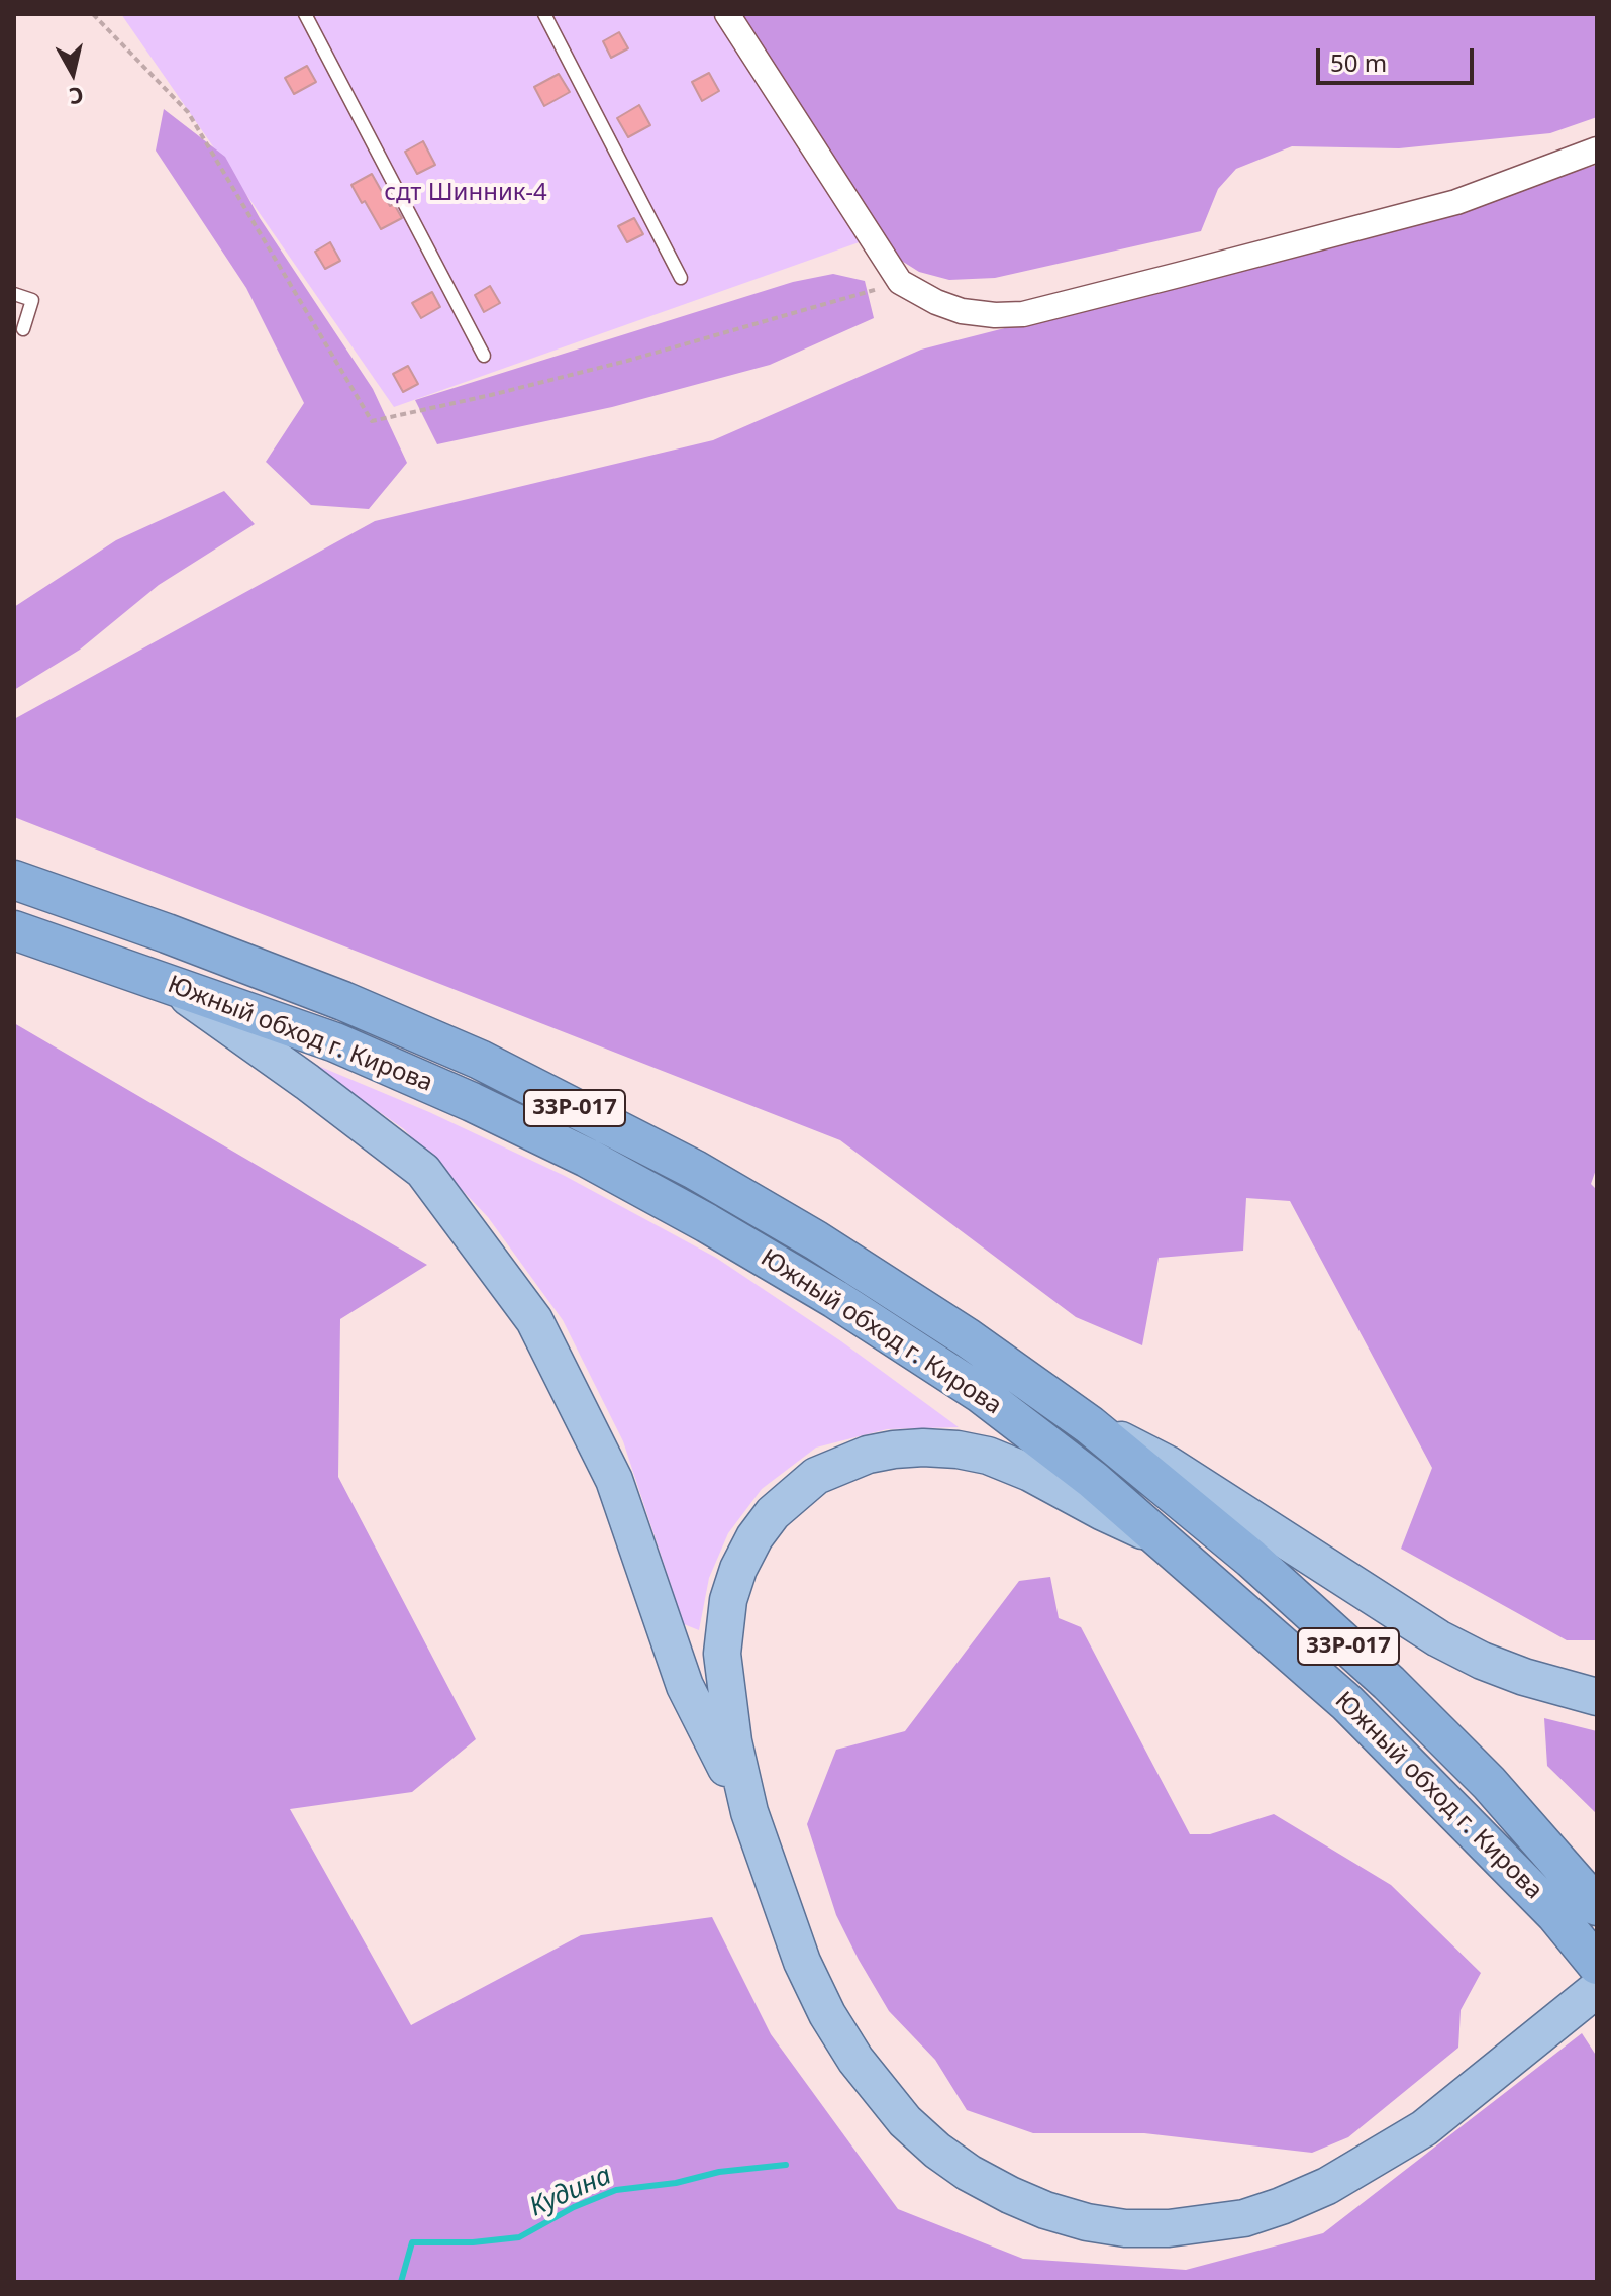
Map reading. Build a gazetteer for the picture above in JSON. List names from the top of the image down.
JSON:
{
  "streets": {
    "highway": ["Южный обход г. Кирова", "33Р-017"]
  },
  "water": ["Кудина"],
  "parks": ["сдт Шинник-4"],
  "scale_bar": "50 m",
  "north": "bottom"
}
